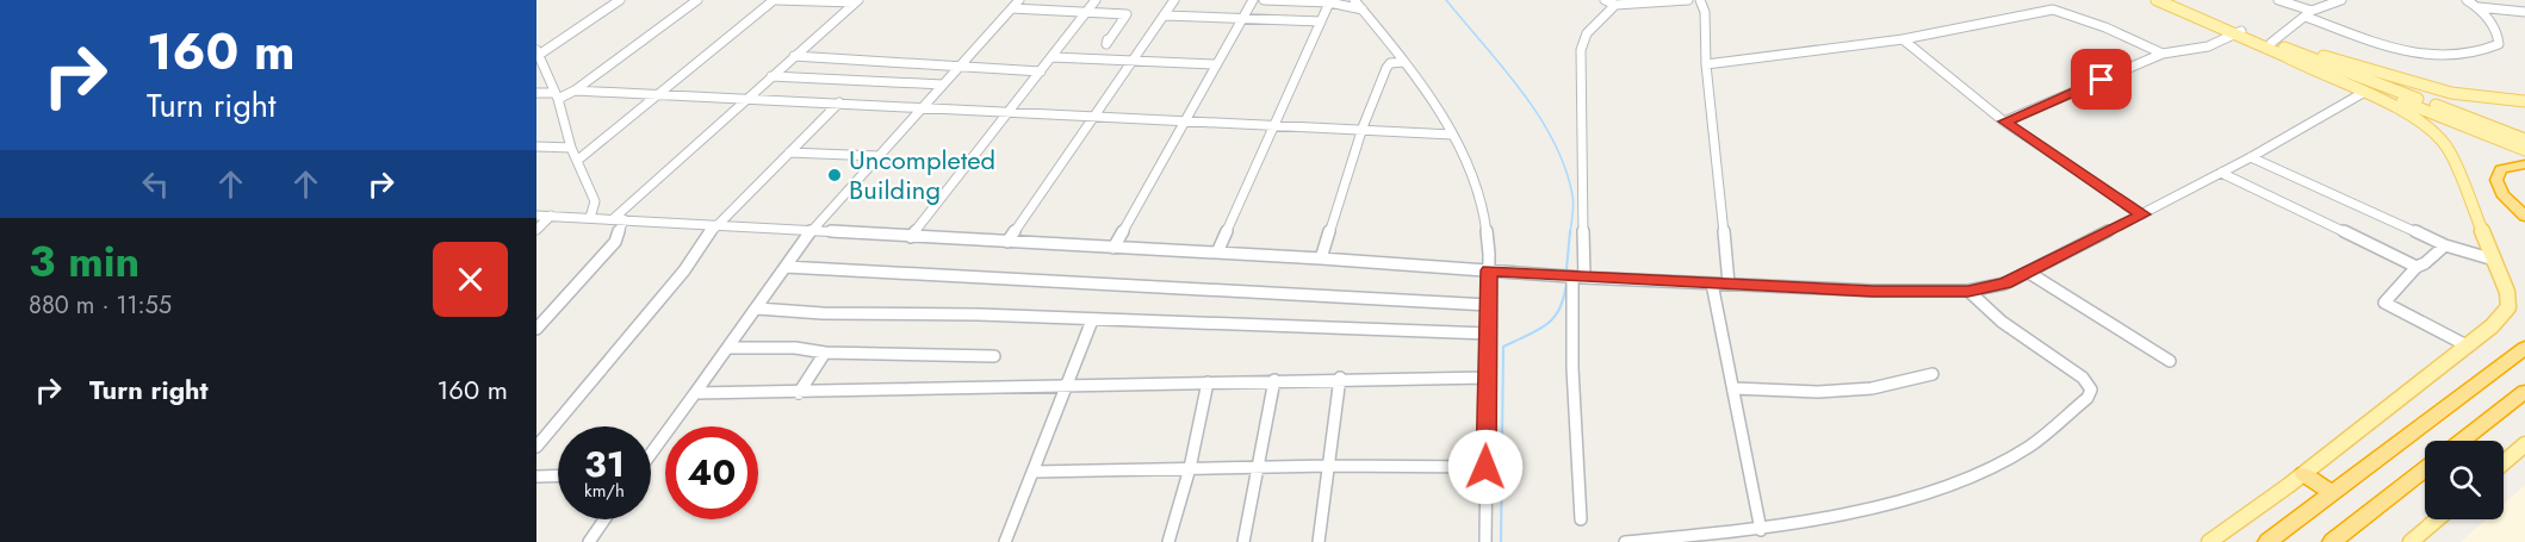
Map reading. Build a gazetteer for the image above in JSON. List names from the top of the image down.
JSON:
{
  "places": ["Uncompleted Building"],
  "page": {
    "turn": ["160 m", "Turn right"],
    "heading": ["3 min", "880 m · 11:55"],
    "list": [
      {
        "name": "Turn right",
        "value": "160 m"
      }
    ],
    "speed": "31 km/h",
    "limit": "40"
  }
}
